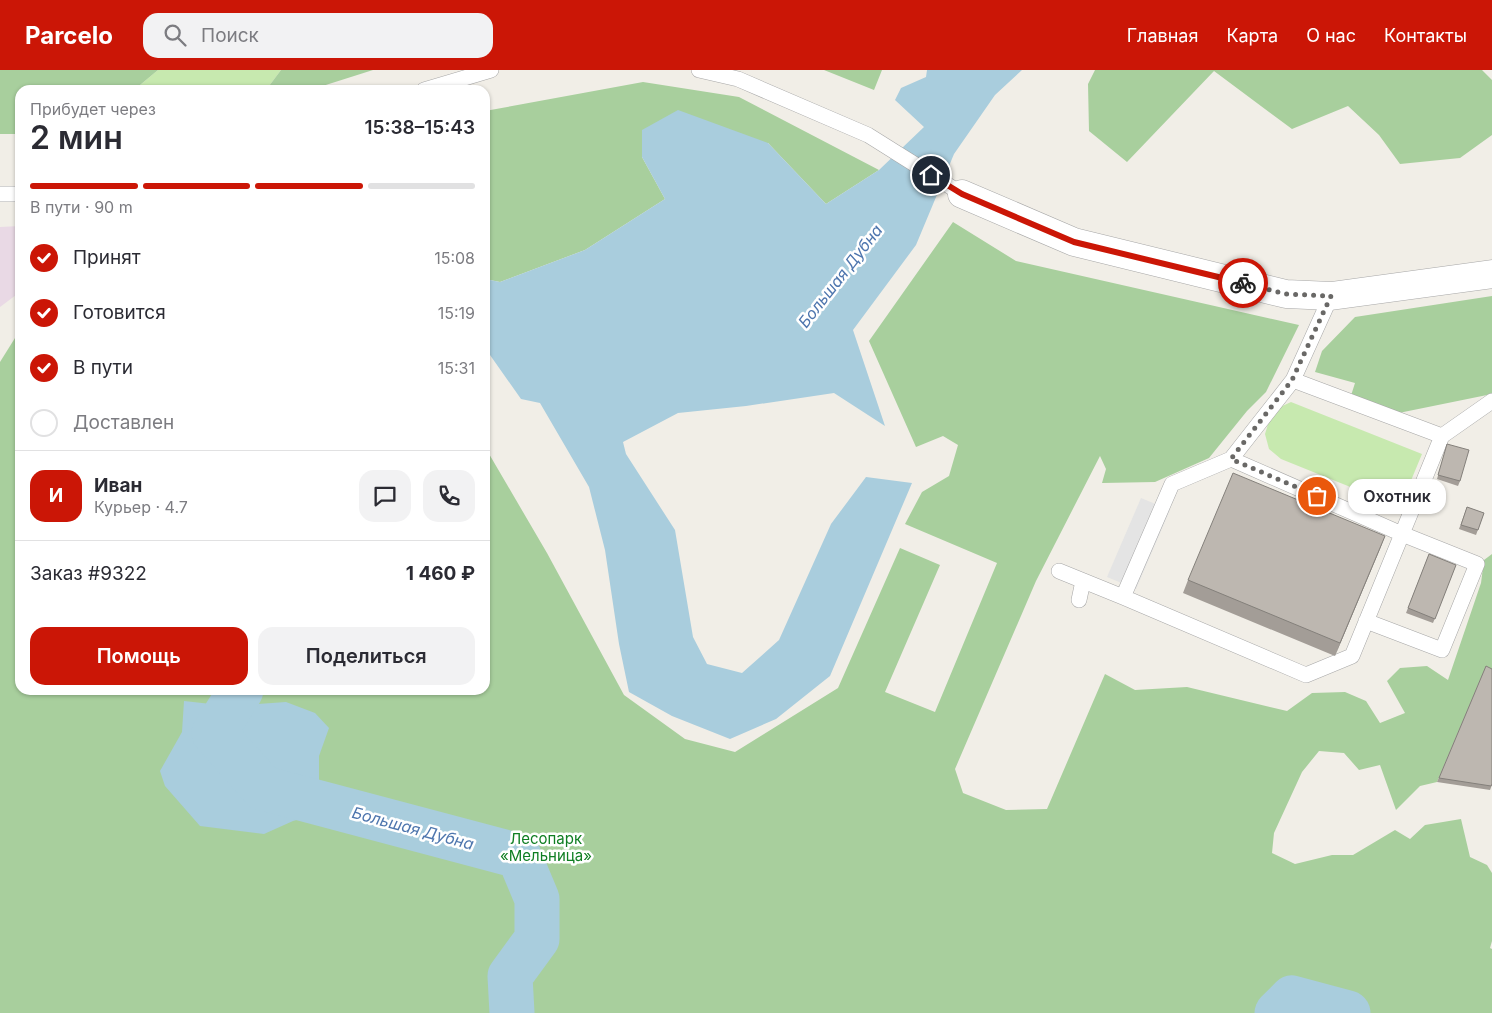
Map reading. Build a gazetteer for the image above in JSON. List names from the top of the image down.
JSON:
{
  "water": ["Большая Дубна"],
  "parks": ["Лесопарк «Мельница»"],
  "places": ["Охотник"],
  "page": {
    "header": "Parcelo",
    "search": "Поиск",
    "nav": [
      "Главная",
      "Карта",
      "О нас",
      "Контакты"
    ],
    "heading": ["2 мин", "Прибудет через", "15:38–15:43"],
    "panel": [
      "Иван",
      "Курьер · 4.7",
      "Заказ #9322",
      "1 460 ₽"
    ],
    "bar": "В пути · 90 m",
    "list": [
      ["Принят", "15:08"],
      ["Готовится", "15:19"],
      ["В пути", "15:31"],
      "Доставлен"
    ],
    "round": "И",
    "bubble": "Охотник",
    "buttons": ["Помощь", "Поделиться"]
  }
}
